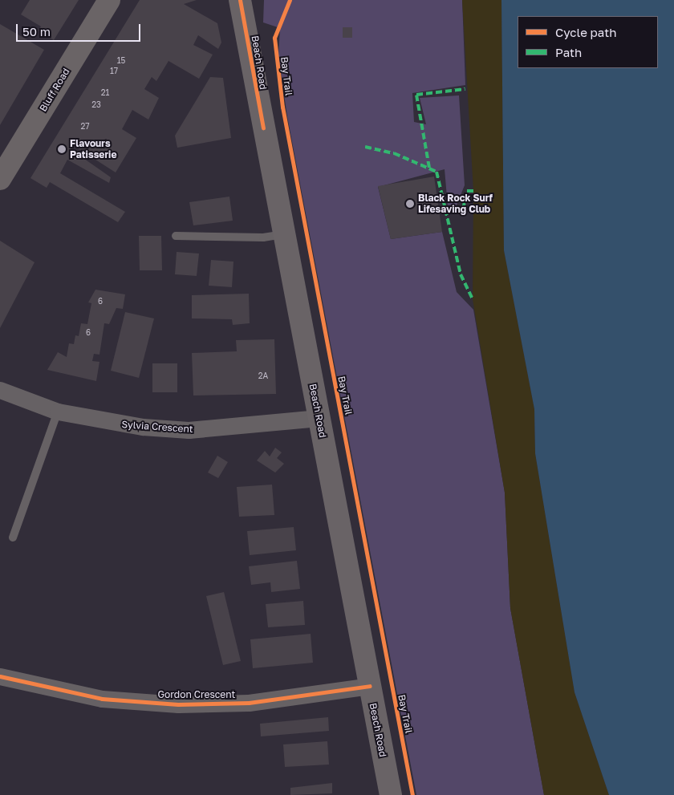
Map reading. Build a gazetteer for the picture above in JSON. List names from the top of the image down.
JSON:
{
  "streets": {
    "main road": ["Beach Road", "Bluff Road"],
    "street": ["Sylvia Crescent", "Gordon Crescent"],
    "cycle path": ["Bay Trail"]
  },
  "crossings": [
    ["Beach Road", "Sylvia Crescent"],
    ["Beach Road", "Gordon Crescent"]
  ],
  "places": ["Flavours Patisserie", "Black Rock Surf Lifesaving Club"],
  "house_numbers": [
    "15",
    "17",
    "21",
    "23",
    "27",
    "6",
    "6",
    "2A"
  ],
  "legend": ["Cycle path", "Path"],
  "scale_bar": "50 m"
}
